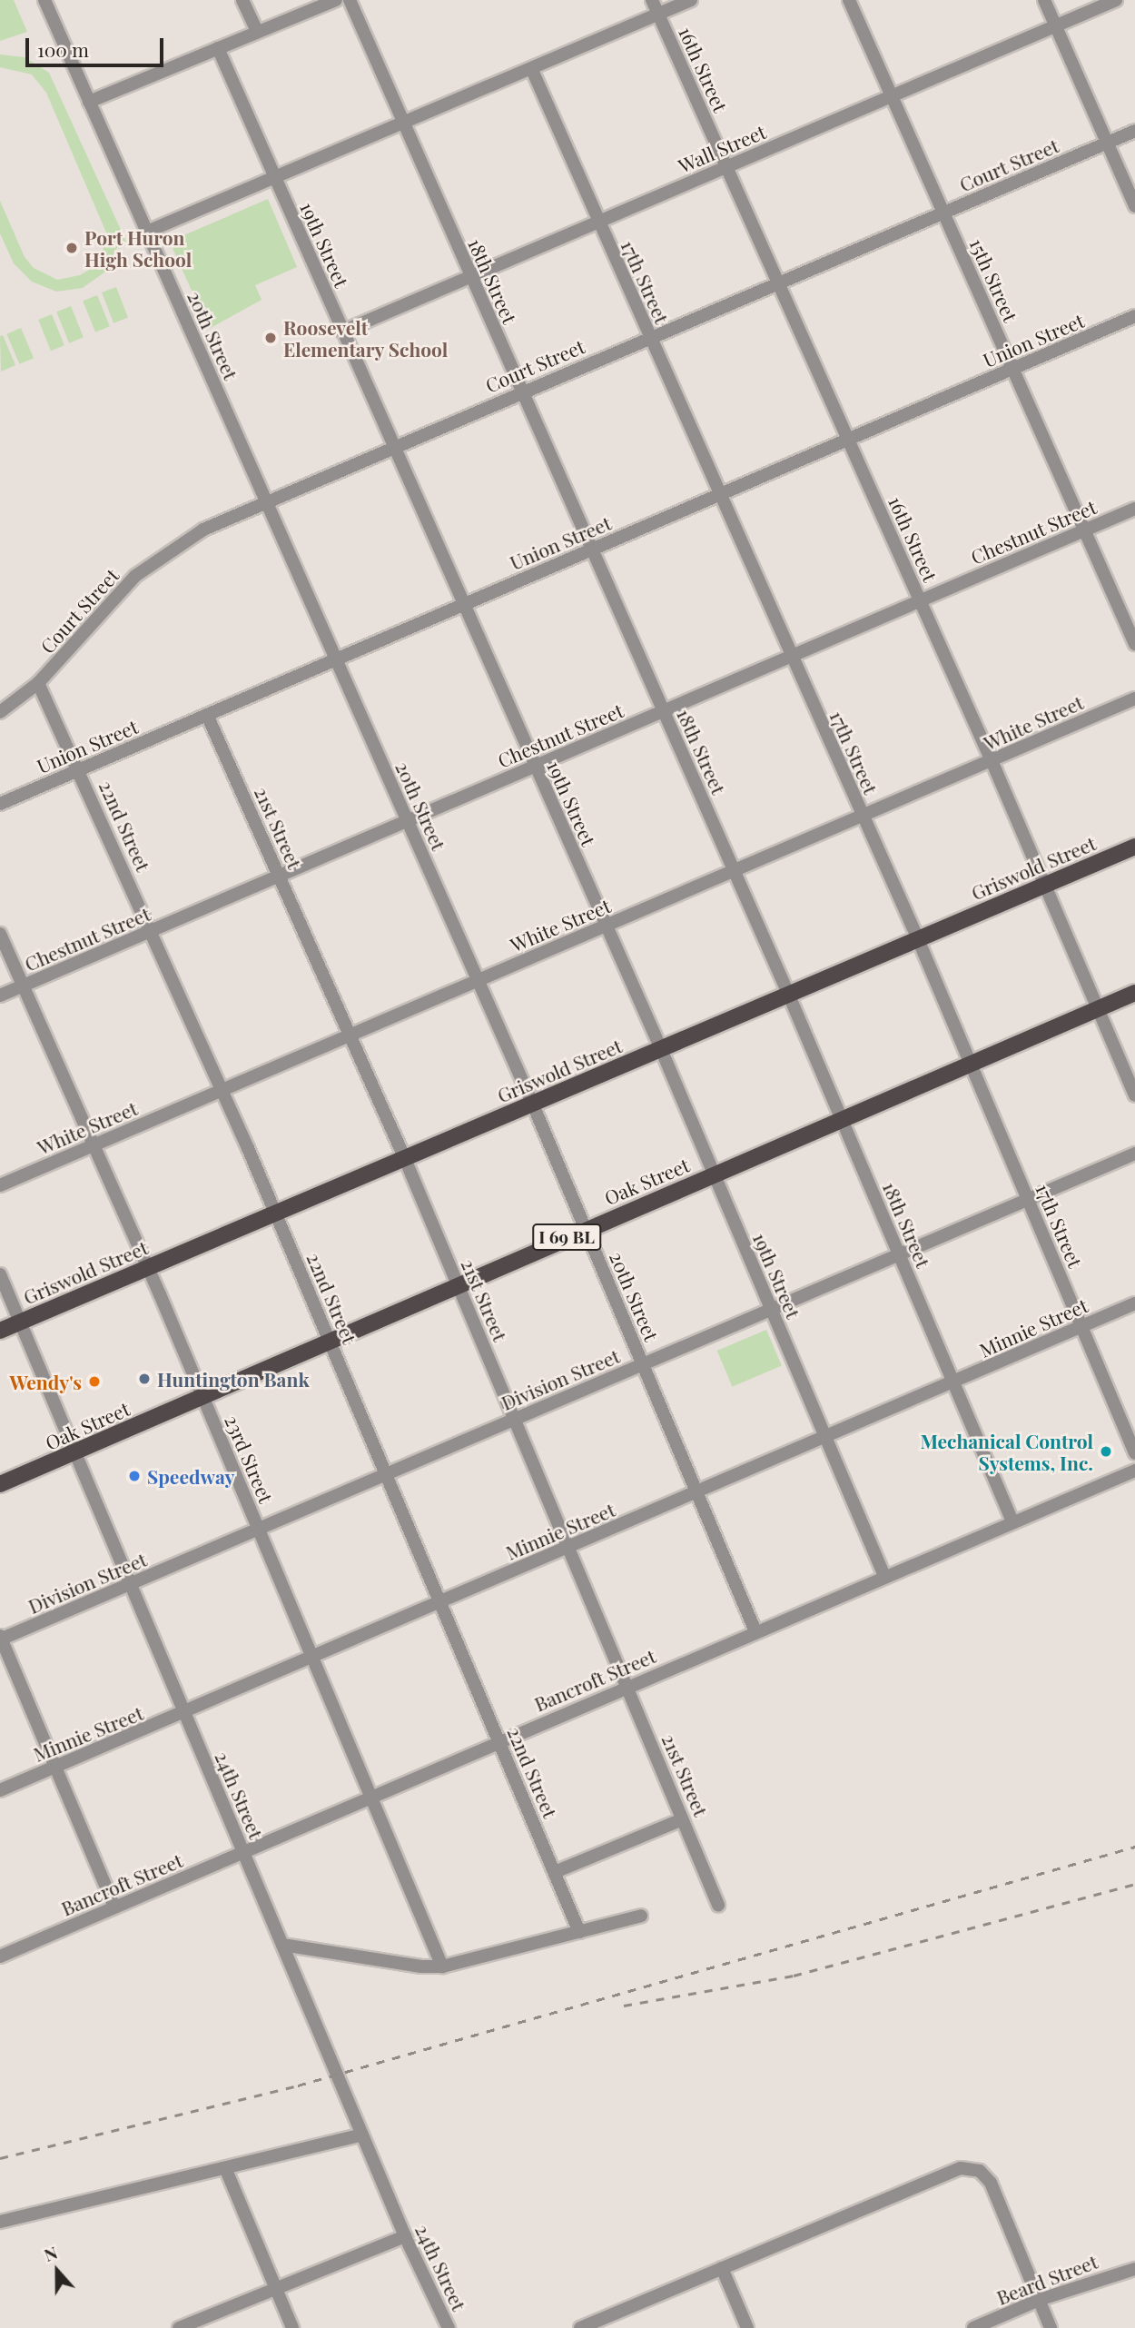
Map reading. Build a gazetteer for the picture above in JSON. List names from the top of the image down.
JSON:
{
  "streets": {
    "main road": ["Griswold Street", "Oak Street", "I 69 BL"],
    "street": [
      "16th Street",
      "Wall Street",
      "Court Street",
      "19th Street",
      "15th Street",
      "18th Street",
      "17th Street",
      "20th Street",
      "Union Street",
      "Chestnut Street",
      "White Street",
      "22nd Street",
      "21st Street",
      "Minnie Street",
      "Division Street",
      "23rd Street",
      "Bancroft Street",
      "24th Street",
      "Beard Street"
    ]
  },
  "crossings": [
    ["16th Street", "Wall Street"],
    ["16th Street", "Court Street"],
    ["16th Street", "Union Street"],
    ["16th Street", "Chestnut Street"],
    ["16th Street", "White Street"],
    ["16th Street", "Griswold Street"],
    ["16th Street", "Oak Street"],
    ["Wall Street", "19th Street"],
    ["Wall Street", "15th Street"],
    ["Wall Street", "18th Street"],
    ["Wall Street", "17th Street"],
    ["Court Street", "19th Street"],
    ["Court Street", "15th Street"],
    ["Court Street", "18th Street"],
    ["Court Street", "17th Street"],
    ["Court Street", "20th Street"],
    ["Court Street", "22nd Street"],
    ["19th Street", "Union Street"],
    ["19th Street", "Chestnut Street"],
    ["19th Street", "White Street"],
    ["19th Street", "Griswold Street"],
    ["19th Street", "Oak Street"],
    ["19th Street", "Minnie Street"],
    ["19th Street", "Division Street"],
    ["19th Street", "Bancroft Street"],
    ["15th Street", "Union Street"],
    ["15th Street", "Chestnut Street"],
    ["18th Street", "Union Street"],
    ["18th Street", "Chestnut Street"],
    ["18th Street", "White Street"],
    ["18th Street", "Griswold Street"],
    ["18th Street", "Oak Street"],
    ["18th Street", "Minnie Street"],
    ["18th Street", "Division Street"],
    ["18th Street", "Bancroft Street"],
    ["17th Street", "Union Street"],
    ["17th Street", "Chestnut Street"],
    ["17th Street", "White Street"],
    ["17th Street", "Griswold Street"],
    ["17th Street", "Oak Street"],
    ["17th Street", "Minnie Street"],
    ["17th Street", "Division Street"],
    ["20th Street", "Union Street"],
    ["20th Street", "Chestnut Street"],
    ["20th Street", "White Street"],
    ["20th Street", "Griswold Street"],
    ["20th Street", "Oak Street"],
    ["20th Street", "Minnie Street"],
    ["20th Street", "Division Street"],
    ["20th Street", "Bancroft Street"],
    ["Union Street", "22nd Street"],
    ["Union Street", "21st Street"],
    ["Chestnut Street", "22nd Street"],
    ["Chestnut Street", "21st Street"],
    ["Chestnut Street", "23rd Street"],
    ["White Street", "22nd Street"],
    ["White Street", "21st Street"],
    ["White Street", "23rd Street"],
    ["22nd Street", "Griswold Street"],
    ["22nd Street", "Oak Street"],
    ["22nd Street", "Minnie Street"],
    ["22nd Street", "Division Street"],
    ["22nd Street", "Bancroft Street"],
    ["21st Street", "Griswold Street"],
    ["21st Street", "Oak Street"],
    ["21st Street", "Minnie Street"],
    ["21st Street", "Division Street"],
    ["21st Street", "Bancroft Street"],
    ["Griswold Street", "23rd Street"],
    ["Griswold Street", "24th Street"],
    ["Oak Street", "23rd Street"],
    ["Oak Street", "24th Street"],
    ["Minnie Street", "23rd Street"],
    ["Minnie Street", "24th Street"],
    ["Division Street", "23rd Street"],
    ["Division Street", "24th Street"],
    ["23rd Street", "Bancroft Street"],
    ["Bancroft Street", "24th Street"]
  ],
  "places": [
    "Port Huron High School",
    "Roosevelt Elementary School",
    "Huntington Bank",
    "Wendy's",
    "Mechanical Control Systems, Inc.",
    "Speedway"
  ],
  "scale_bar": "100 m",
  "north": "top"
}
